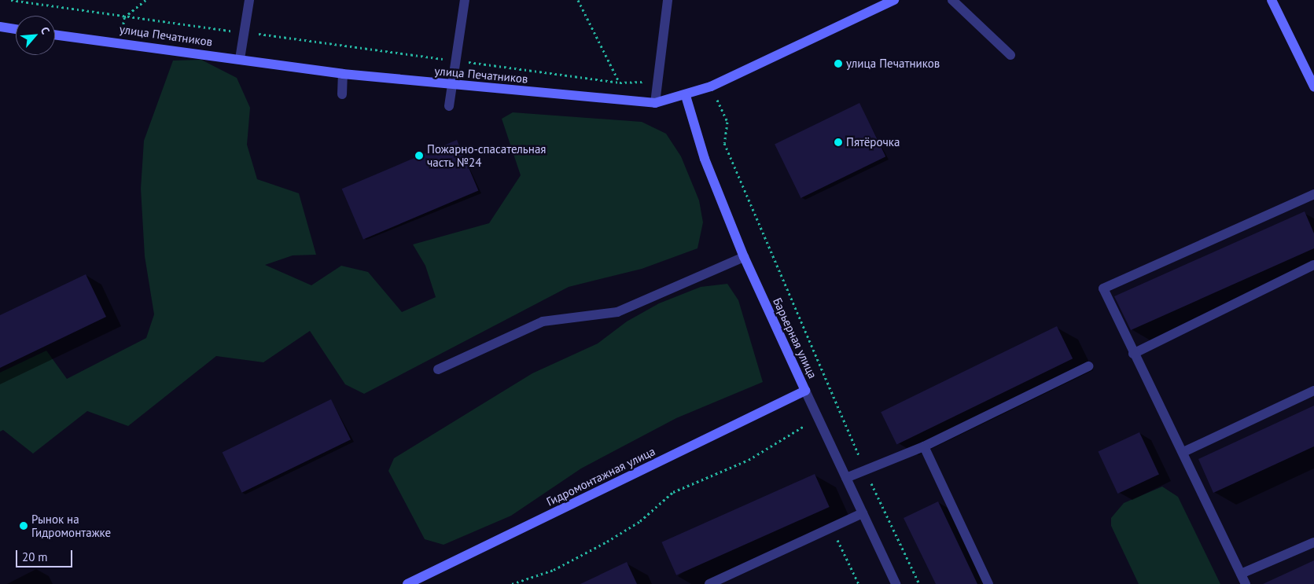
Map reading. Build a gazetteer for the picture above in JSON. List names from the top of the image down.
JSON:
{
  "streets": {
    "main road": ["улица Печатников", "Барьерная улица", "Гидромонтажная улица"]
  },
  "crossings": [
    ["улица Печатников", "Барьерная улица"],
    ["Барьерная улица", "Гидромонтажная улица"]
  ],
  "places": [
    "улица Печатников",
    "Пятёрочка",
    "Пожарно-спасательная часть №24",
    "Рынок на Гидромонтажке"
  ],
  "scale_bar": "20 m",
  "north": "top right"
}
